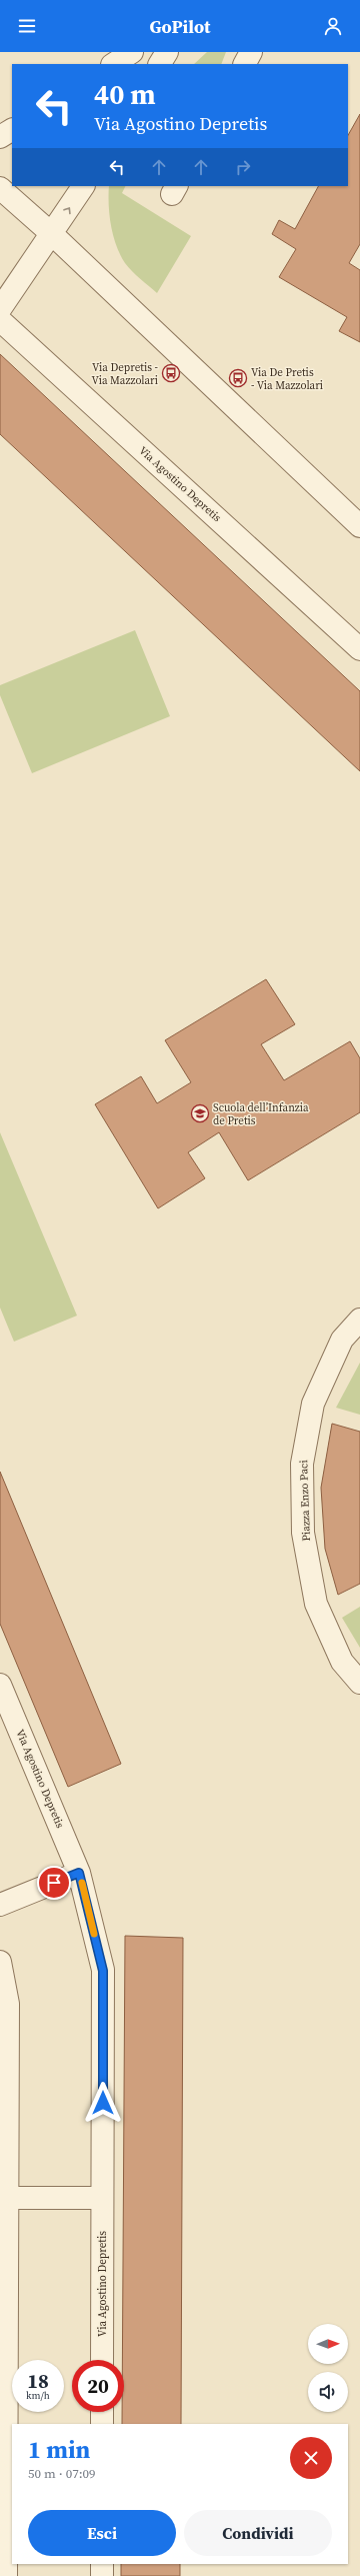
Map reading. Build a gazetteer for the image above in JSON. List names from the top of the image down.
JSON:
{
  "streets": {
    "street": ["Via Agostino Depretis", "Piazza Enzo Paci"]
  },
  "places": {
    "bus stop": ["Via Depretis - Via Mazzolari", "Via De Pretis - Via Mazzolari"],
    "school or university": ["Scuola dell’Infanzia de Pretis"]
  },
  "north": "right",
  "page": {
    "header": "GoPilot",
    "turn": ["40 m", "Via Agostino Depretis"],
    "speed": "18 km/h",
    "limit": "20",
    "heading": ["1 min", "50 m · 07:09"],
    "buttons": ["Esci", "Condividi"]
  }
}
